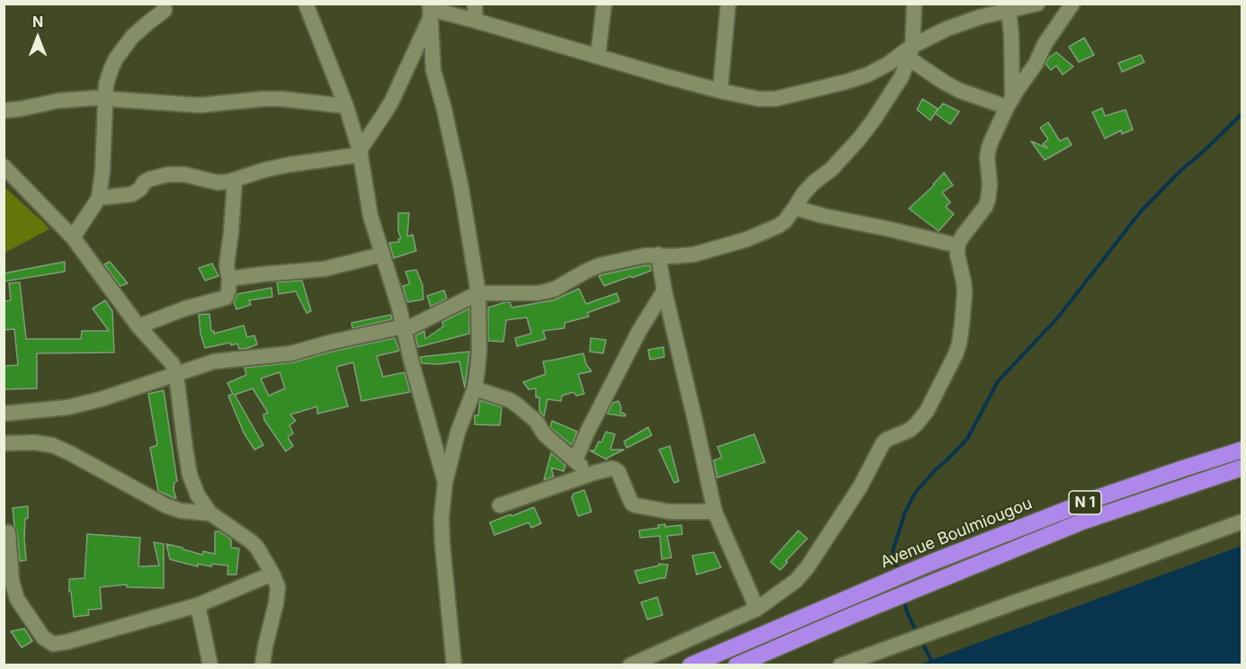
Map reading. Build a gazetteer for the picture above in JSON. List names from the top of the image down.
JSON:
{
  "streets": {
    "highway": ["N 1", "Avenue Boulmiougou"]
  },
  "north": "top"
}
